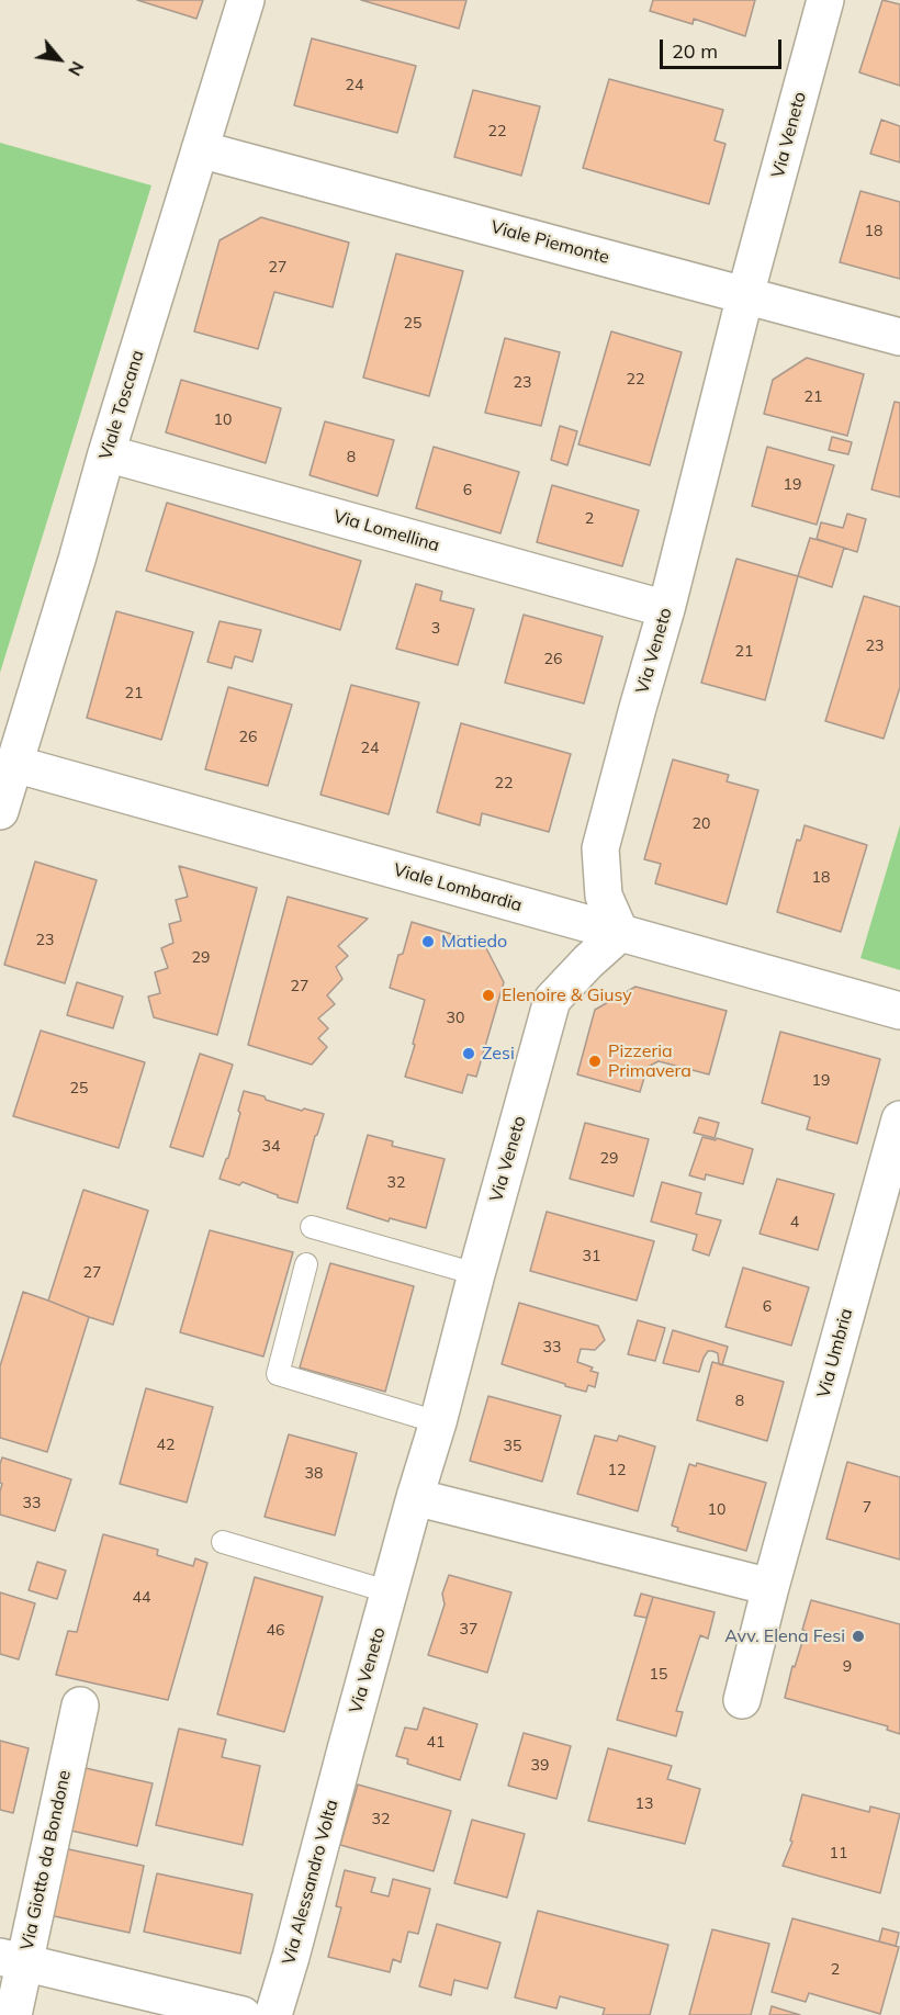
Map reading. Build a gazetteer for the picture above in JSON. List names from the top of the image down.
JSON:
{
  "streets": {
    "street": [
      "Via Veneto",
      "Viale Piemonte",
      "Viale Toscana",
      "Via Lomellina",
      "Viale Lombardia",
      "Via Umbria",
      "Via Giotto da Bondone",
      "Via Alessandro Volta"
    ]
  },
  "crossings": [
    ["Via Veneto", "Viale Piemonte"],
    ["Via Veneto", "Via Lomellina"],
    ["Via Veneto", "Viale Lombardia"],
    ["Via Veneto", "Via Alessandro Volta"],
    ["Viale Piemonte", "Viale Toscana"],
    ["Viale Toscana", "Via Lomellina"],
    ["Viale Toscana", "Viale Lombardia"]
  ],
  "places": [
    "Matiedo",
    "Elenoire & Giusy",
    "Zesi",
    "Pizzeria Primavera",
    "Avv. Elena Fesi"
  ],
  "house_numbers": [
    "24",
    "22",
    "18",
    "27",
    "25",
    "22",
    "23",
    "21",
    "10",
    "8",
    "19",
    "6",
    "2",
    "3",
    "23",
    "21",
    "26",
    "21",
    "26",
    "24",
    "22",
    "20",
    "18",
    "23",
    "29",
    "27",
    "30",
    "19",
    "25",
    "34",
    "29",
    "32",
    "4",
    "31",
    "27",
    "6",
    "33",
    "8",
    "42",
    "35",
    "12",
    "38",
    "33",
    "7",
    "10",
    "44",
    "37",
    "46",
    "9",
    "15",
    "41",
    "39",
    "13",
    "32",
    "11",
    "2"
  ],
  "scale_bar": "20 m",
  "north": "bottom right"
}
